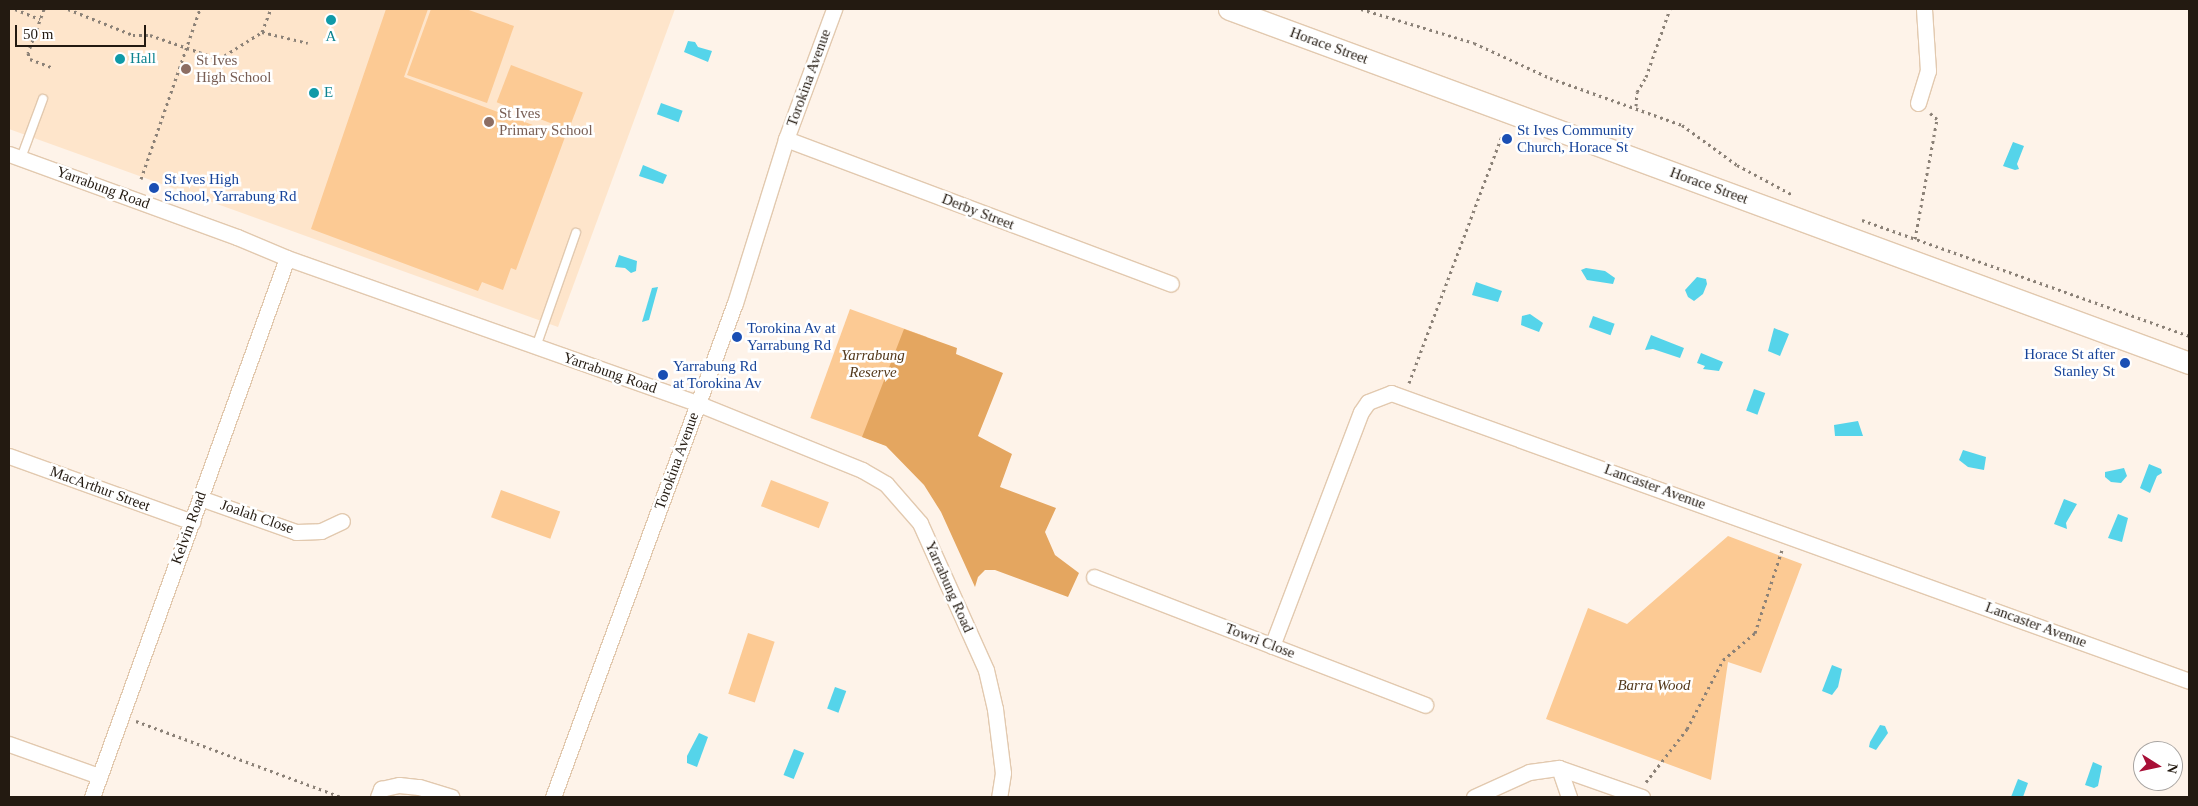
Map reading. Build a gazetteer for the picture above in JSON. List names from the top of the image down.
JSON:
{
  "streets": {
    "main road": ["Horace Street"],
    "street": [
      "Torokina Avenue",
      "Yarrabung Road",
      "Derby Street",
      "Lancaster Avenue",
      "MacArthur Street",
      "Joalah Close",
      "Kelvin Road",
      "Towri Close"
    ]
  },
  "crossings": [
    ["Torokina Avenue", "Yarrabung Road"],
    ["Torokina Avenue", "Derby Street"],
    ["Yarrabung Road", "Kelvin Road"],
    ["Lancaster Avenue", "Towri Close"],
    ["MacArthur Street", "Kelvin Road"],
    ["Joalah Close", "Kelvin Road"]
  ],
  "parks": ["Yarrabung Reserve", "Barra Wood"],
  "places": [
    "A",
    "Hall",
    "St Ives High School",
    "E",
    "St Ives Primary School",
    "St Ives Community Church, Horace St",
    "St Ives High School, Yarrabung Rd",
    "Torokina Av at Yarrabung Rd",
    "Horace St after Stanley St",
    "Yarrabung Rd at Torokina Av"
  ],
  "scale_bar": "50 m",
  "north": "right"
}
